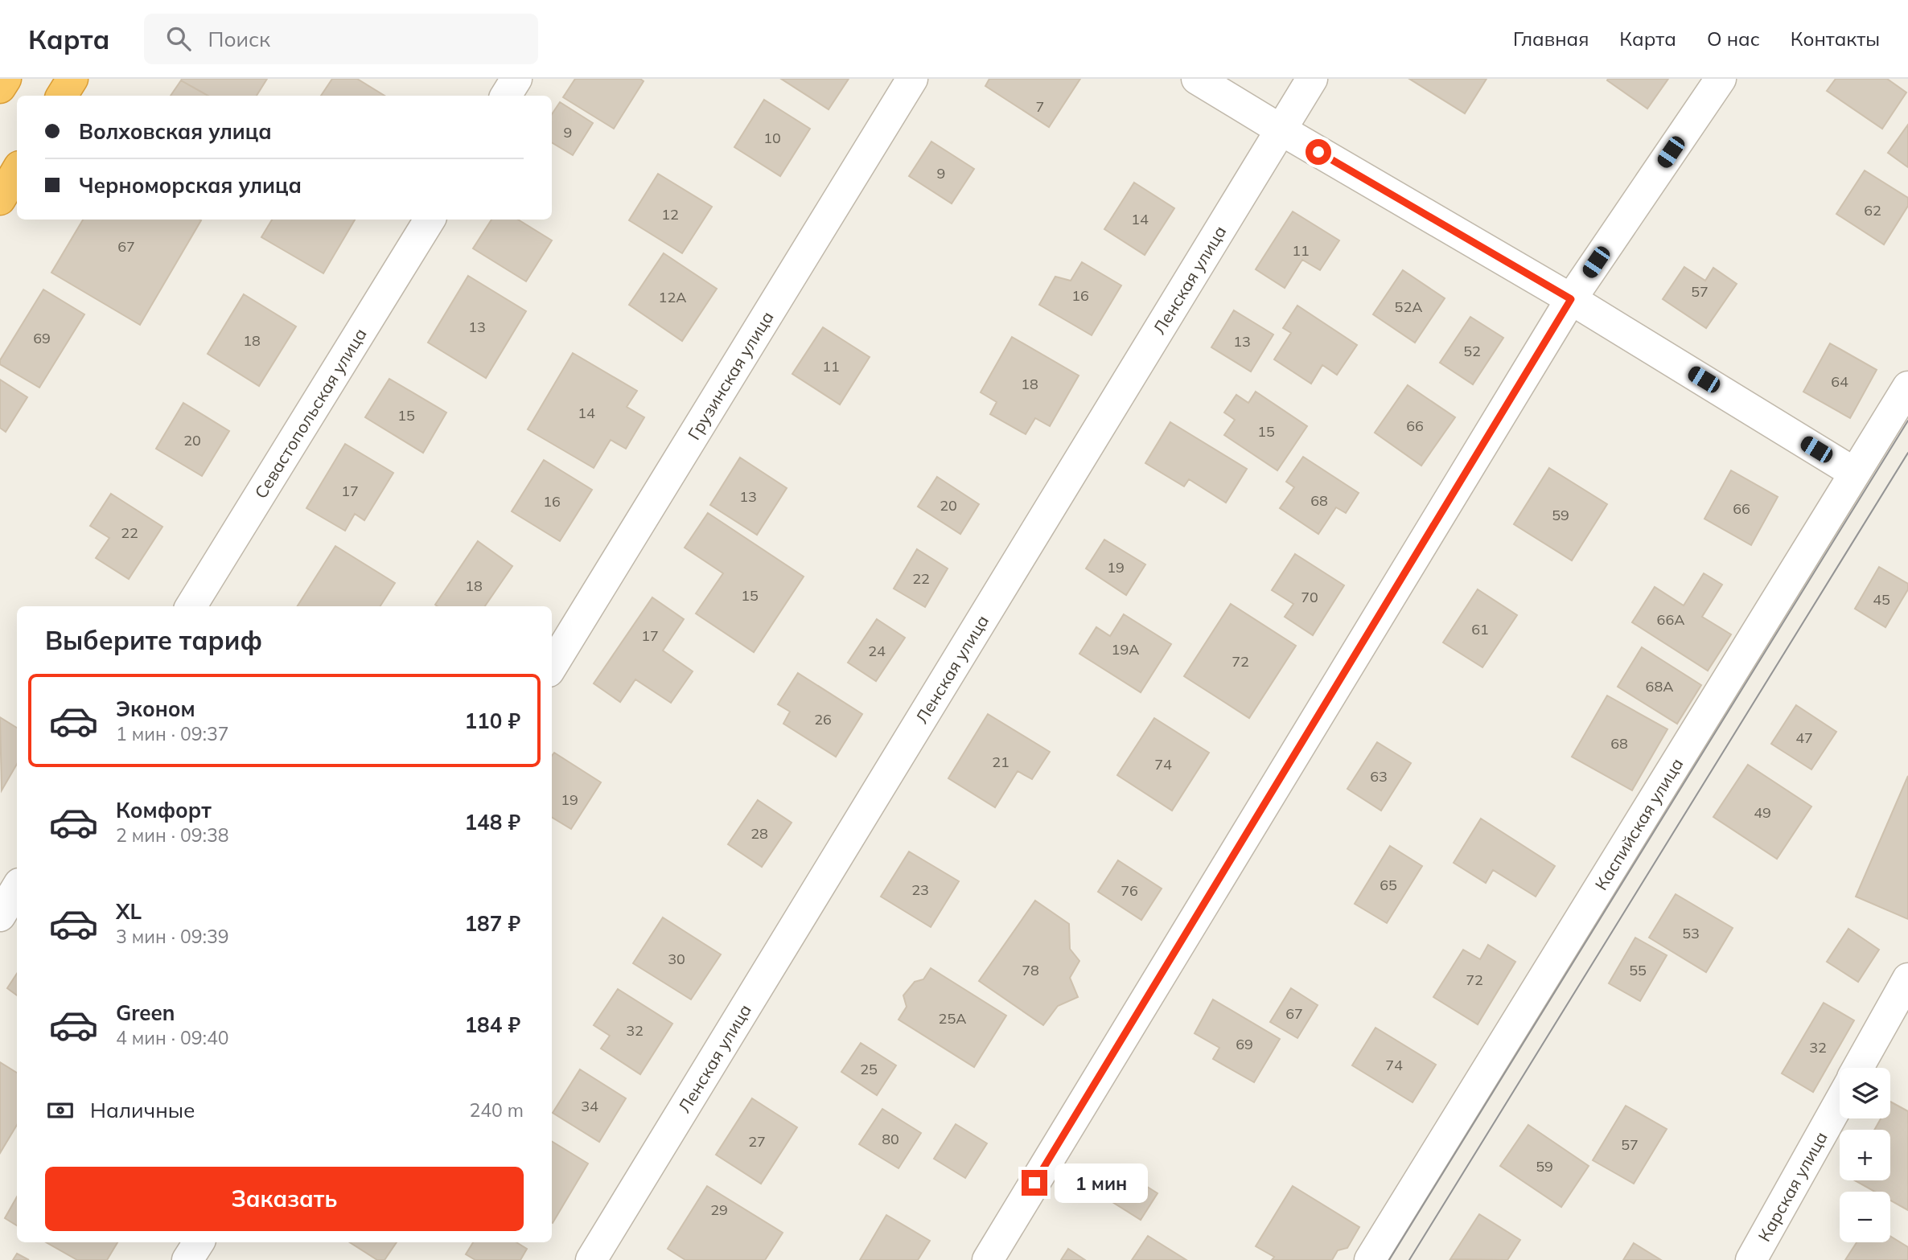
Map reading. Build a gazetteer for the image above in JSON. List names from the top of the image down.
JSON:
{
  "streets": {
    "street": [
      "Ленская улица",
      "Грузинская улица",
      "Севастопольская улица",
      "Каспийская улица",
      "Карская улица"
    ]
  },
  "house_numbers": [
    "7",
    "9",
    "10",
    "9",
    "62",
    "12",
    "14",
    "67",
    "11",
    "57",
    "16",
    "12А",
    "52А",
    "13",
    "69",
    "18",
    "13",
    "52",
    "11",
    "64",
    "18",
    "14",
    "15",
    "66",
    "15",
    "20",
    "17",
    "13",
    "68",
    "16",
    "20",
    "66",
    "59",
    "22",
    "19",
    "22",
    "18",
    "15",
    "70",
    "45",
    "66А",
    "61",
    "17",
    "19А",
    "24",
    "72",
    "68А",
    "26",
    "47",
    "68",
    "21",
    "74",
    "63",
    "19",
    "49",
    "28",
    "65",
    "23",
    "76",
    "53",
    "30",
    "78",
    "55",
    "72",
    "67",
    "25А",
    "32",
    "69",
    "32",
    "74",
    "25",
    "34",
    "80",
    "27",
    "57",
    "59",
    "29"
  ],
  "page": {
    "header": "Карта",
    "search": "Поиск",
    "nav": [
      "Главная",
      "Карта",
      "О нас",
      "Контакты"
    ],
    "banner": ["Волховская улица", "Черноморская улица"],
    "heading": "Выберите тариф",
    "list": [
      {
        "name": "Эконом",
        "note": "1 мин · 09:37",
        "value": "110 ₽"
      },
      {
        "name": "Комфорт",
        "note": "2 мин · 09:38",
        "value": "148 ₽"
      },
      {
        "name": "XL",
        "note": "3 мин · 09:39",
        "value": "187 ₽"
      },
      {
        "name": "Green",
        "note": "4 мин · 09:40",
        "value": "184 ₽"
      }
    ],
    "map_buttons": ["+", "−"],
    "pay": ["Наличные", "240 m"],
    "buttons": "Заказать",
    "bubble": "1 мин"
  }
}
